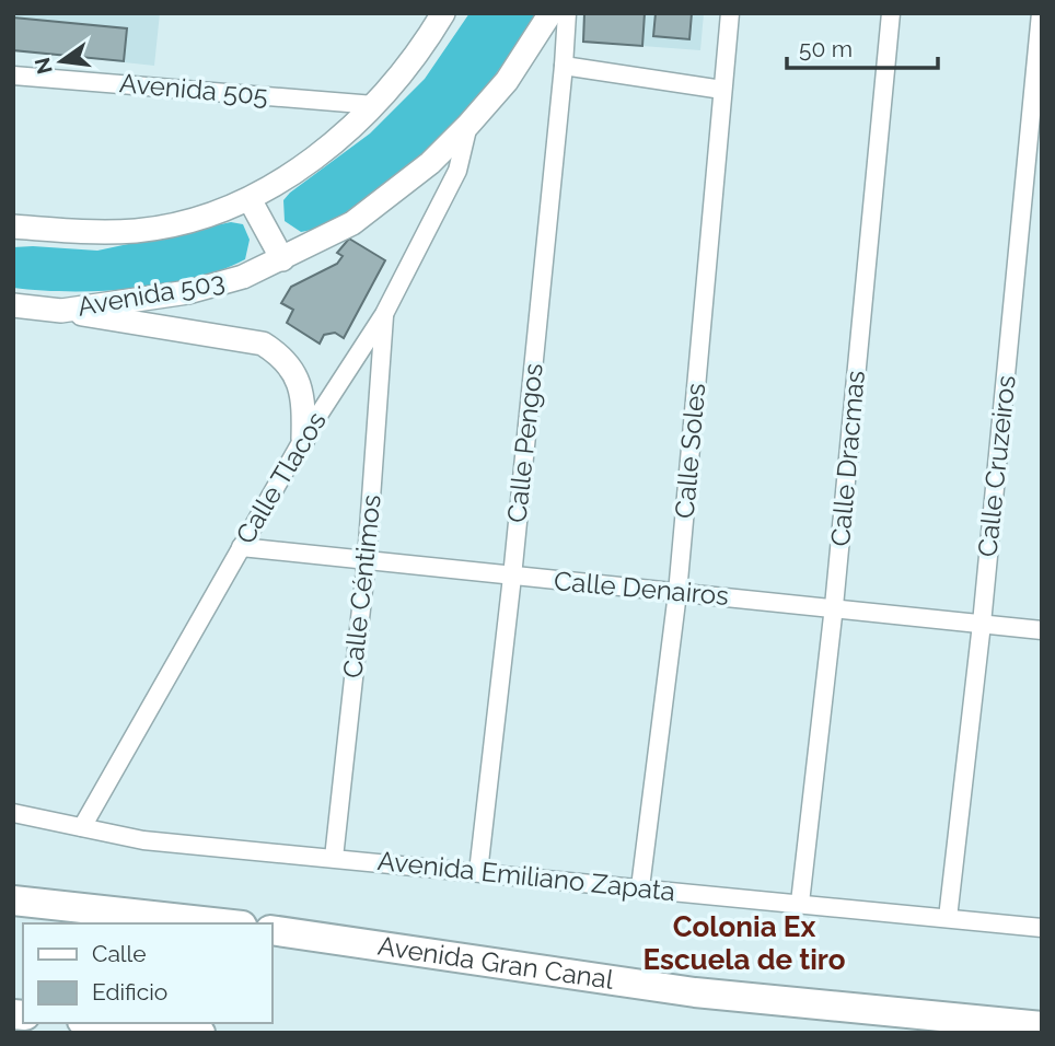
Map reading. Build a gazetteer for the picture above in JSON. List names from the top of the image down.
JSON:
{
  "streets": {
    "main road": ["Avenida Gran Canal"],
    "street": [
      "Avenida 505",
      "Avenida 503",
      "Calle Pengos",
      "Calle Soles",
      "Calle Dracmas",
      "Calle Cruzeiros",
      "Calle Tlacos",
      "Calle Céntimos",
      "Calle Denairos",
      "Avenida Emiliano Zapata"
    ]
  },
  "crossings": [
    ["Avenida 503", "Calle Tlacos"],
    ["Calle Pengos", "Calle Denairos"],
    ["Calle Pengos", "Avenida Emiliano Zapata"],
    ["Calle Soles", "Calle Denairos"],
    ["Calle Soles", "Avenida Emiliano Zapata"],
    ["Calle Dracmas", "Calle Denairos"],
    ["Calle Dracmas", "Avenida Emiliano Zapata"],
    ["Calle Cruzeiros", "Calle Denairos"],
    ["Calle Cruzeiros", "Avenida Emiliano Zapata"],
    ["Calle Tlacos", "Calle Céntimos"],
    ["Calle Tlacos", "Calle Denairos"],
    ["Calle Tlacos", "Avenida Emiliano Zapata"],
    ["Calle Céntimos", "Calle Denairos"],
    ["Calle Céntimos", "Avenida Emiliano Zapata"]
  ],
  "districts": ["Colonia Ex Escuela de tiro"],
  "legend": ["Calle", "Edificio"],
  "scale_bar": "50 m",
  "north": "left"
}
